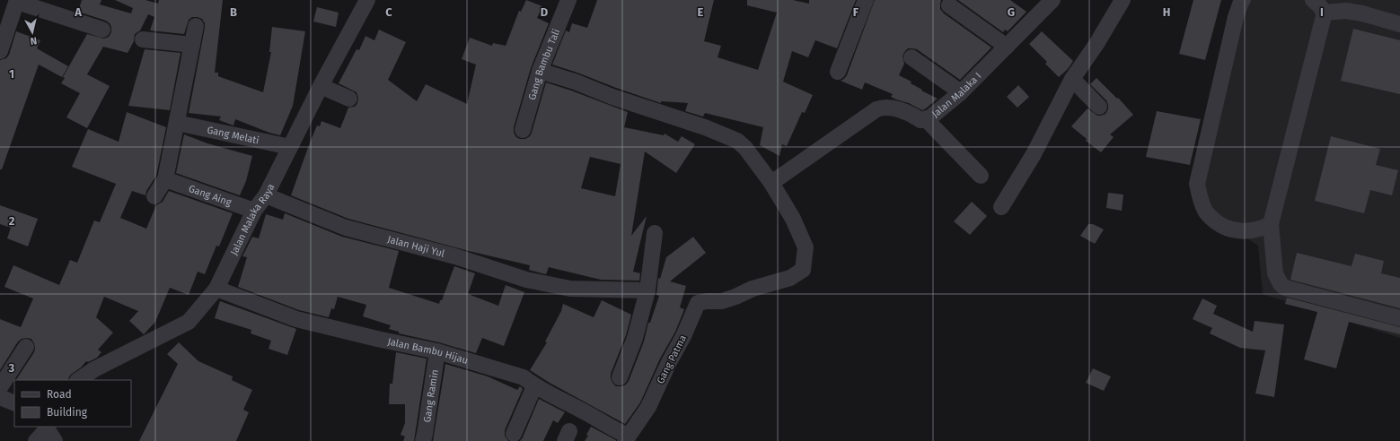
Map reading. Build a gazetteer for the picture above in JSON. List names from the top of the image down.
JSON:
{
  "streets": {
    "street": [
      "Gang Bambu Tali",
      "Jalan Malaka I",
      "Gang Melati",
      "Gang Aing",
      "Jalan Malaka Raya",
      "Jalan Haji Yul",
      "Jalan Bambu Hijau",
      "Gang Patma",
      "Gang Ramin"
    ]
  },
  "crossings": [
    ["Jalan Malaka I", "Gang Patma"],
    ["Gang Melati", "Jalan Malaka Raya"],
    ["Gang Aing", "Jalan Malaka Raya"],
    ["Jalan Malaka Raya", "Jalan Haji Yul"],
    ["Jalan Malaka Raya", "Jalan Bambu Hijau"],
    ["Jalan Bambu Hijau", "Gang Patma"],
    ["Jalan Bambu Hijau", "Gang Ramin"]
  ],
  "legend": ["Road", "Building"],
  "north": "bottom",
  "grid": {
    "columns": [
      "A",
      "B",
      "C",
      "D",
      "E",
      "F",
      "G",
      "H",
      "I"
    ],
    "rows": ["1", "2", "3"]
  }
}
